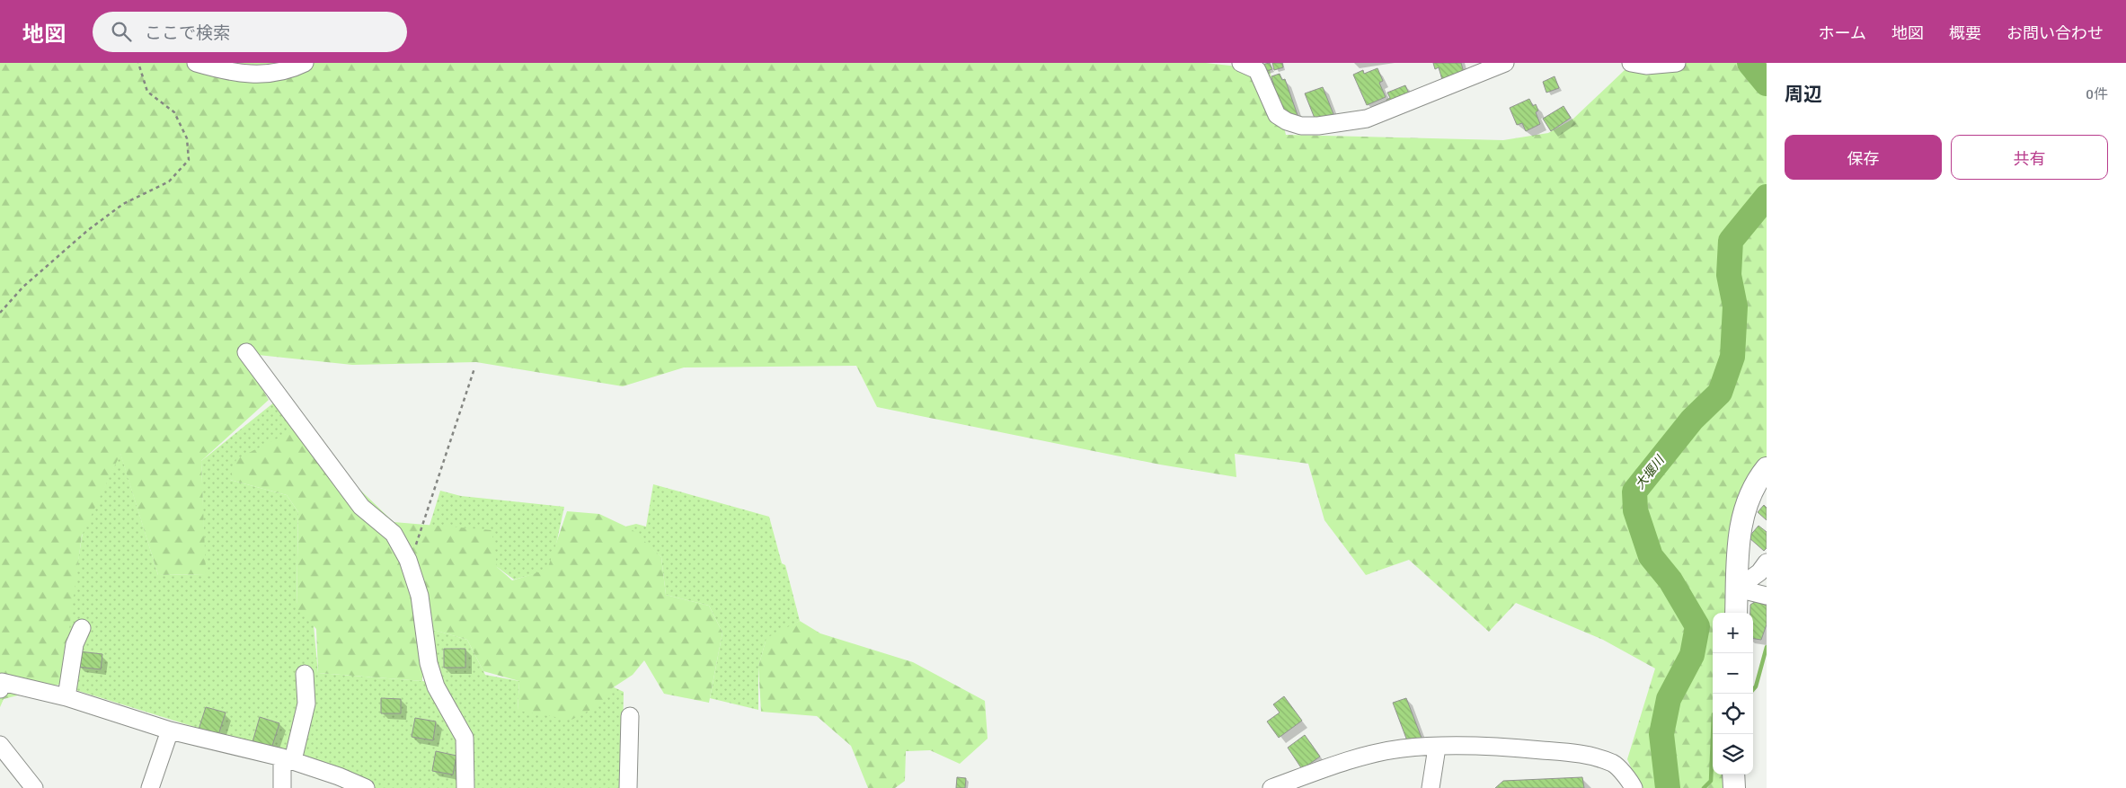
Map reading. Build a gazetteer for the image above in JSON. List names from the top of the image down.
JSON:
{
  "water": ["大堰川"],
  "page": {
    "header": "地図",
    "search": "ここで検索",
    "nav": [
      "ホーム",
      "地図",
      "概要",
      "お問い合わせ"
    ],
    "heading": ["周辺", "0件"],
    "buttons": ["保存", "共有"],
    "map_buttons": ["+", "−"]
  }
}
